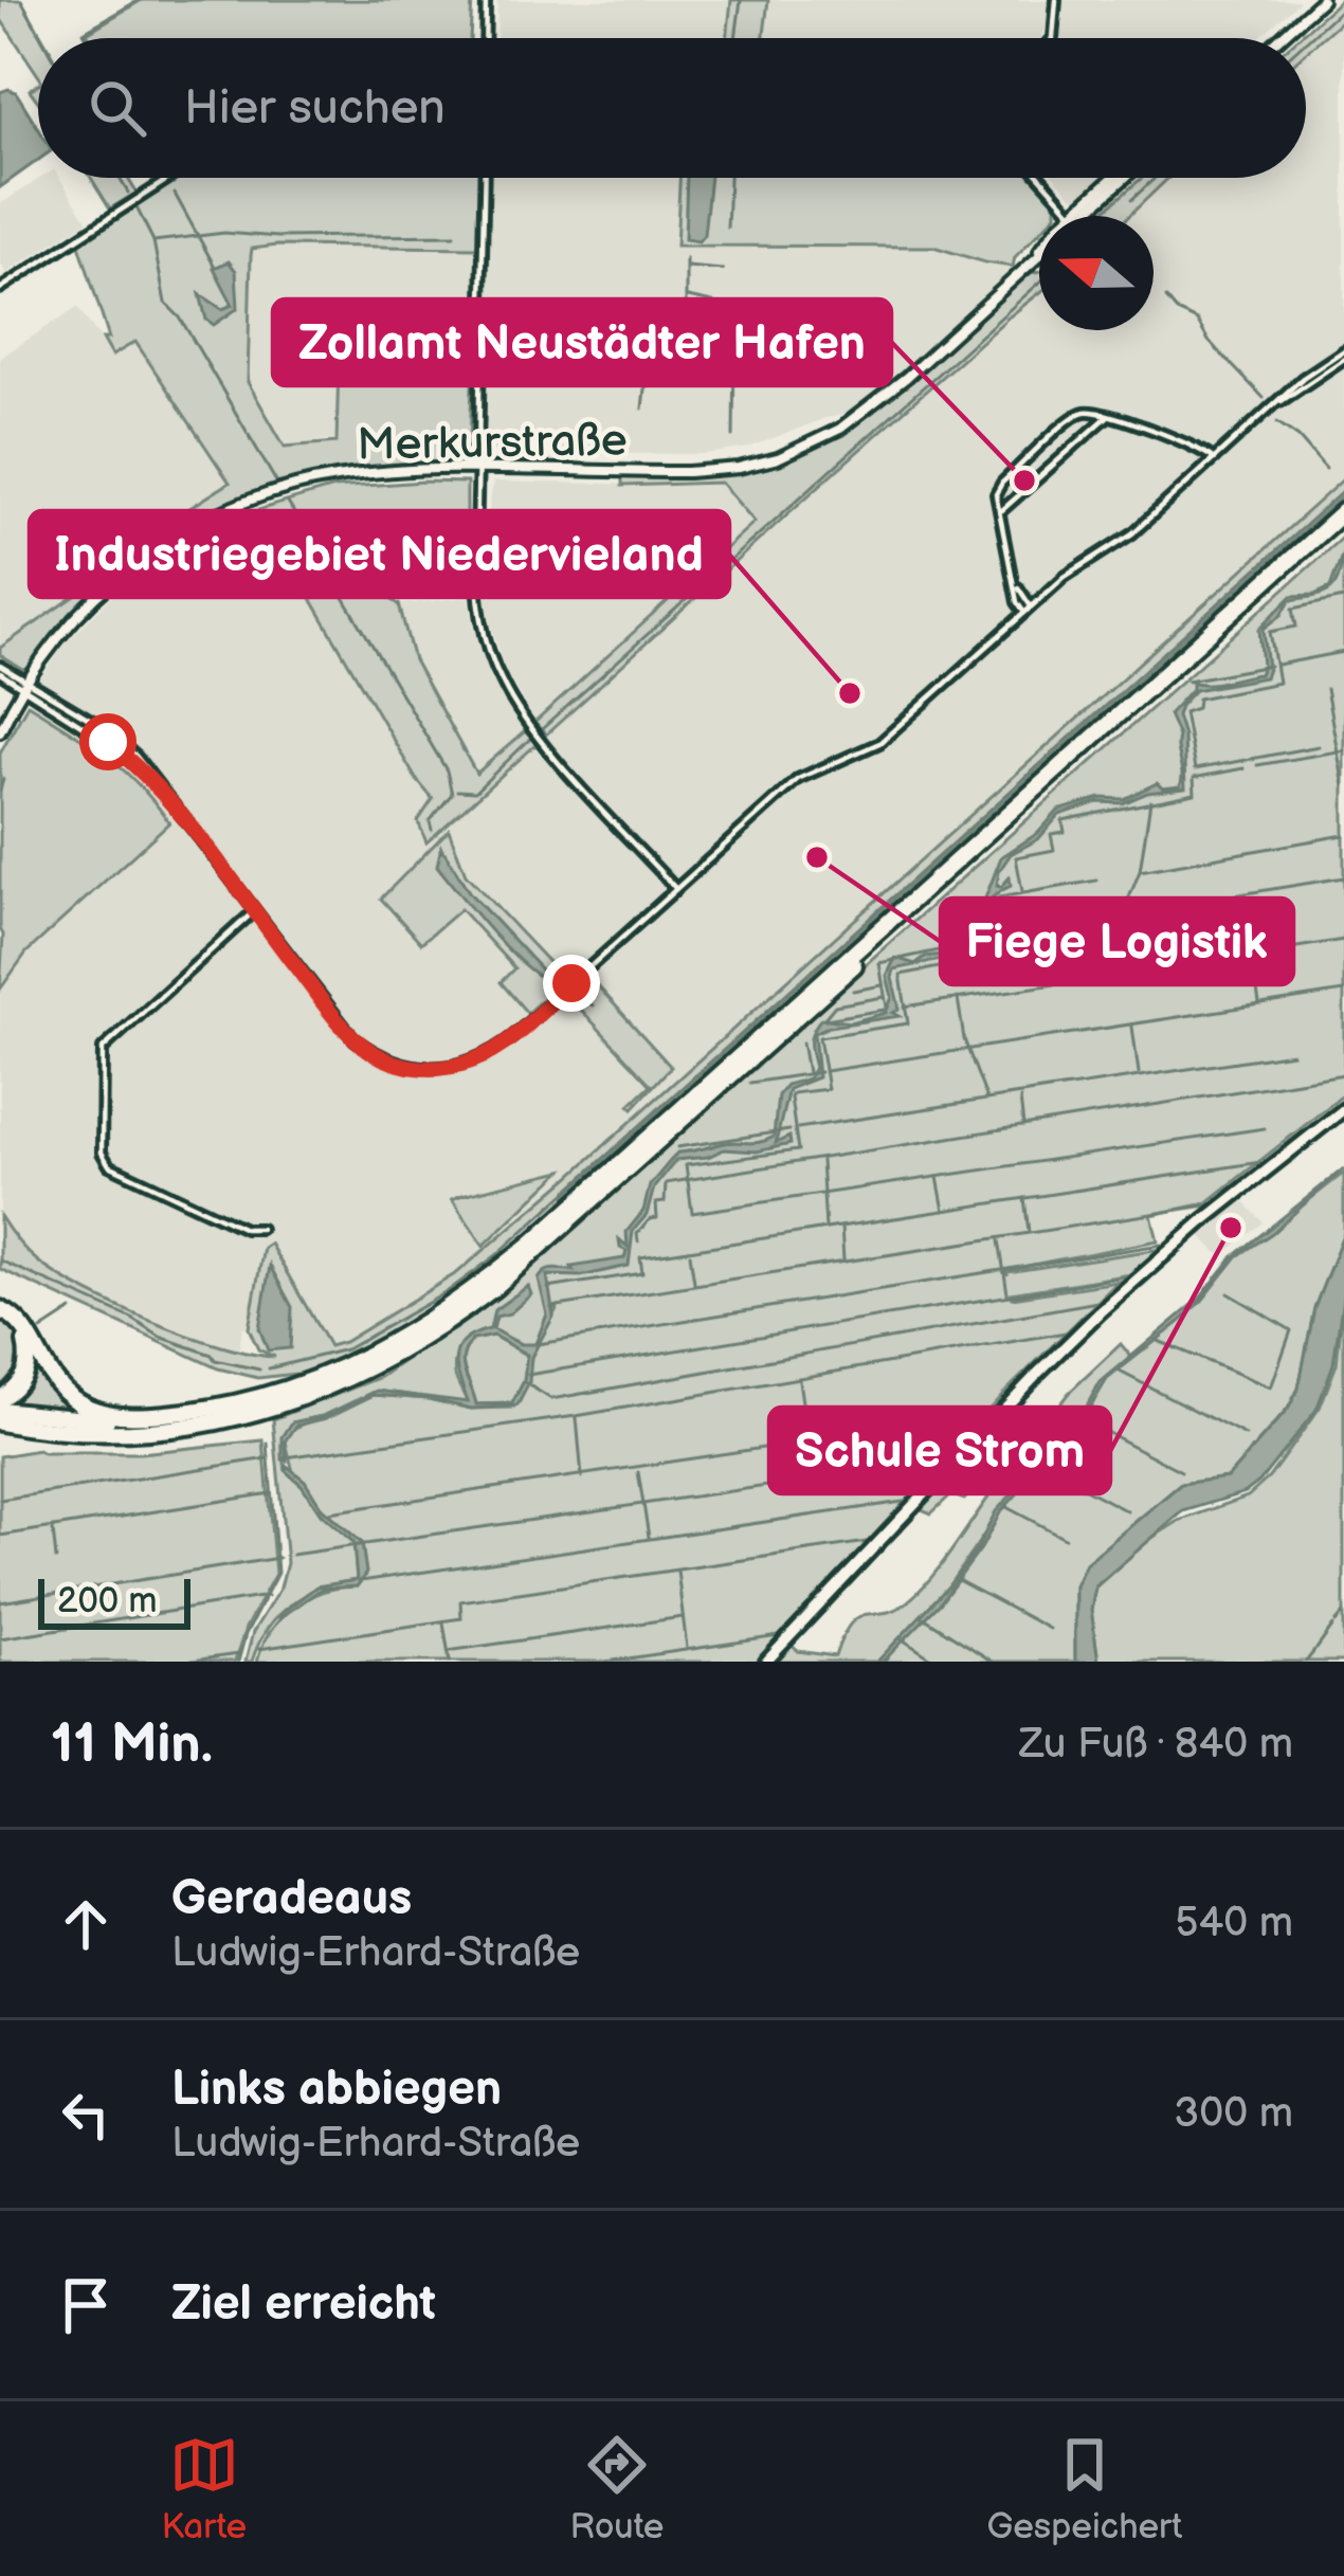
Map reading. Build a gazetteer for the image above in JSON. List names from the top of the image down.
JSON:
{
  "streets": {
    "street": ["Merkurstraße"]
  },
  "places": [
    "Zollamt Neustädter Hafen",
    "Industriegebiet Niedervieland",
    "Fiege Logistik",
    "Schule Strom"
  ],
  "scale_bar": "200 m",
  "north": "left",
  "page": {
    "search": "Hier suchen",
    "scale": "200 m",
    "heading": ["11 Min.", "Zu Fuß · 840 m"],
    "list": [
      ["Geradeaus", "Ludwig-Erhard-Straße", "540 m"],
      ["Links abbiegen", "Ludwig-Erhard-Straße", "300 m"],
      "Ziel erreicht"
    ],
    "nav": ["Karte", "Route", "Gespeichert"]
  }
}
